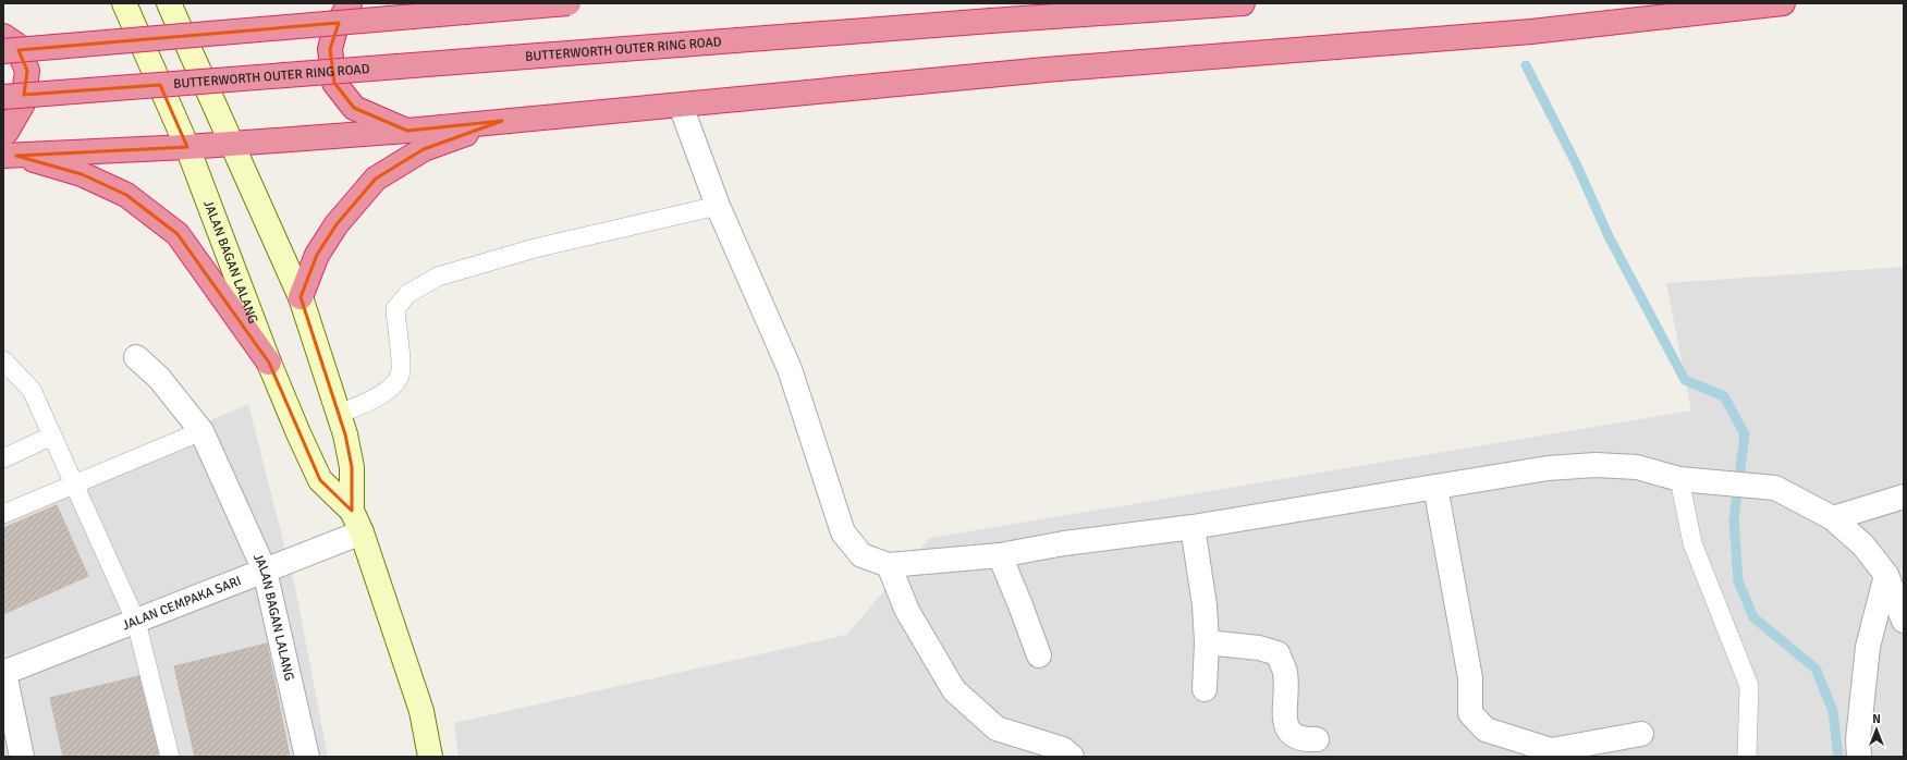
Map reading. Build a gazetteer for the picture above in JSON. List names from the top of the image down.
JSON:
{
  "streets": {
    "highway": ["BUTTERWORTH OUTER RING ROAD"],
    "main road": ["JALAN BAGAN LALANG"],
    "street": ["JALAN CEMPAKA SARI"]
  },
  "crossings": [
    ["JALAN BAGAN LALANG", "JALAN CEMPAKA SARI"]
  ],
  "north": "top"
}
